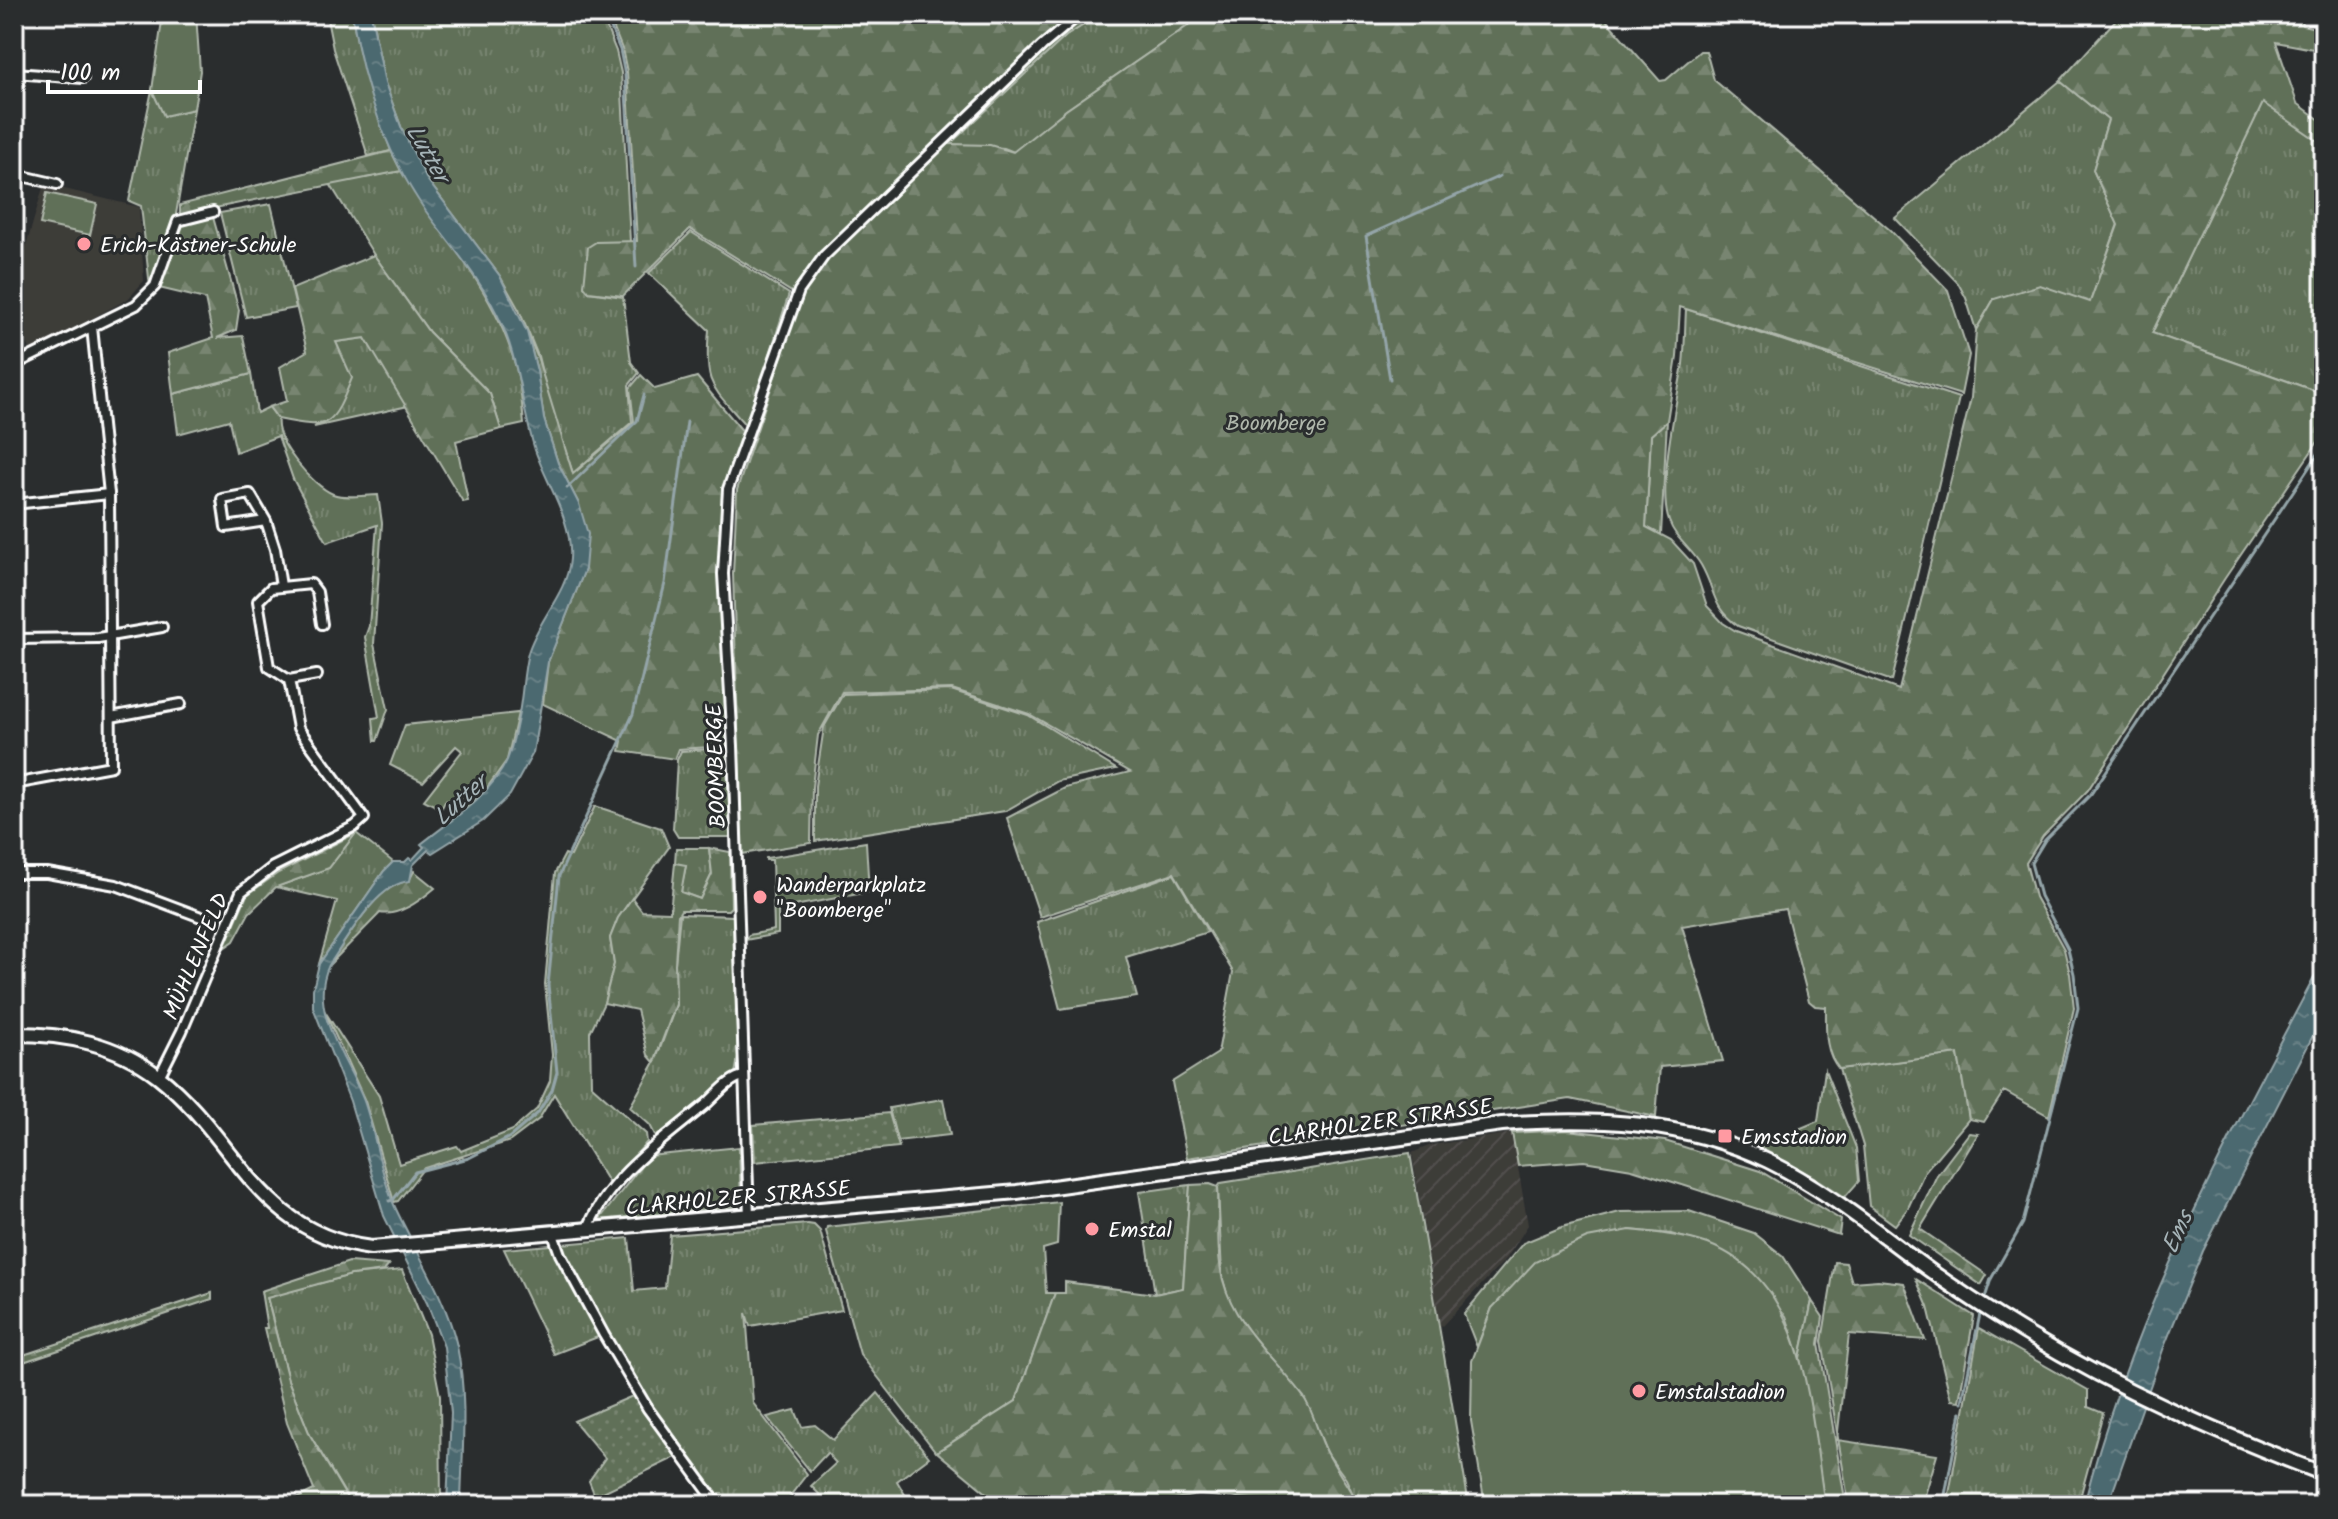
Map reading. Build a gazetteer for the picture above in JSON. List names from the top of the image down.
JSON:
{
  "streets": {
    "street": ["BOOMBERGE", "MÜHLENFELD", "CLARHOLZER STRASSE"]
  },
  "crossings": [
    ["BOOMBERGE", "CLARHOLZER STRASSE"],
    ["MÜHLENFELD", "CLARHOLZER STRASSE"]
  ],
  "water": ["Lutter", "Ems"],
  "parks": ["Boomberge"],
  "places": {
    "other": [
      "Erich-Kästner-Schule",
      "Wanderparkplatz \"Boomberge\"",
      "Emstal",
      "Emstalstadion"
    ],
    "transit": ["Emsstadion"]
  },
  "scale_bar": "100 m"
}
